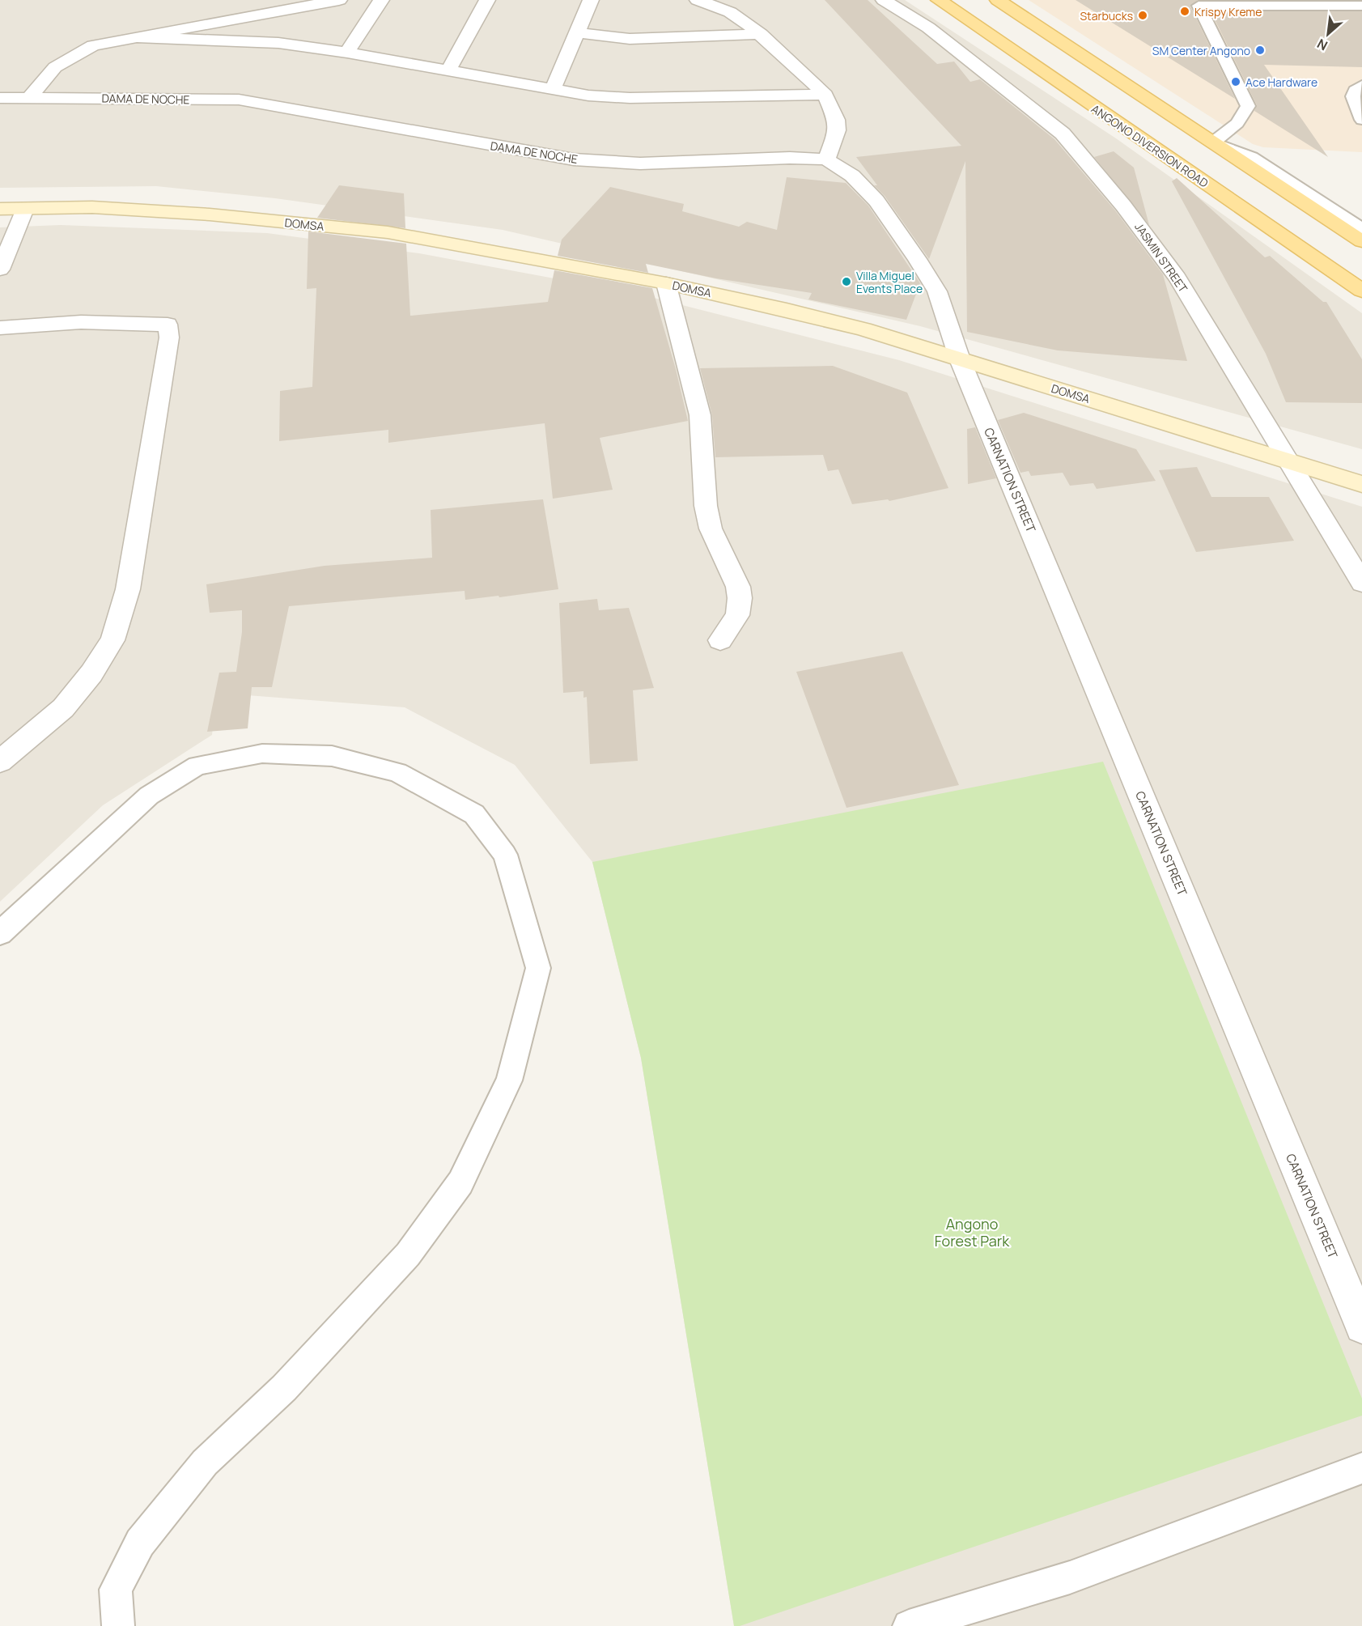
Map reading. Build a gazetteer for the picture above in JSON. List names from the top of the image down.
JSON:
{
  "streets": {
    "main road": ["ANGONO DIVERSION ROAD", "DOMSA"],
    "street": ["DAMA DE NOCHE", "JASMIN STREET", "CARNATION STREET"]
  },
  "crossings": [
    ["DOMSA", "JASMIN STREET"],
    ["DOMSA", "CARNATION STREET"]
  ],
  "parks": ["Angono Forest Park"],
  "places": [
    "Krispy Kreme",
    "Starbucks",
    "SM Center Angono",
    "Ace Hardware",
    "Villa Miguel Events Place"
  ],
  "north": "bottom left"
}
